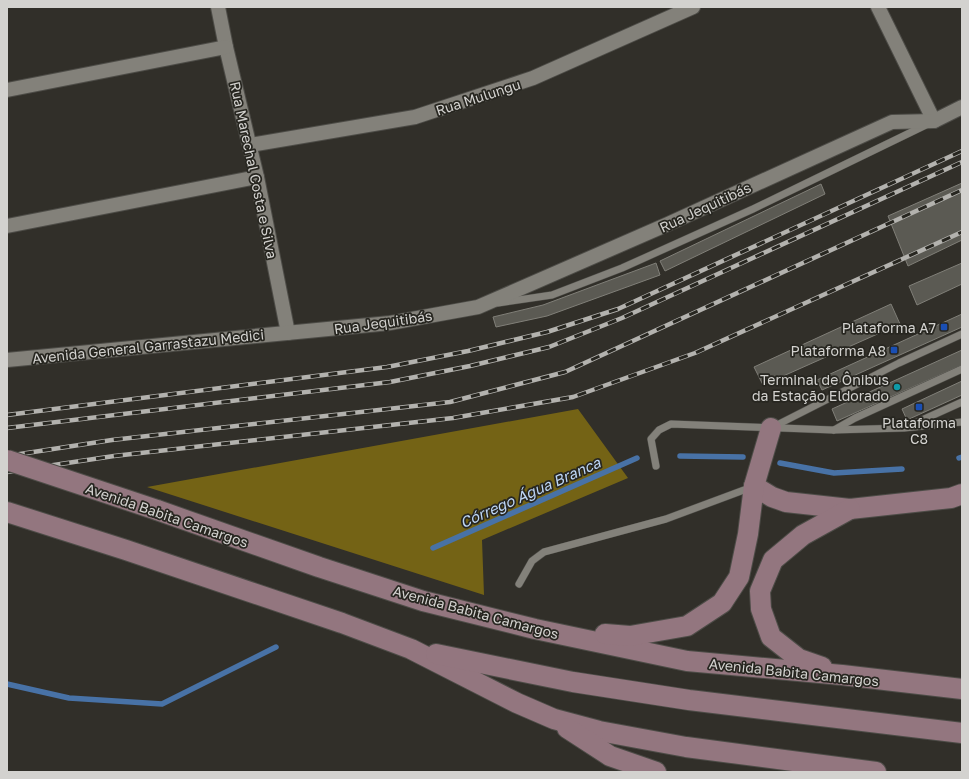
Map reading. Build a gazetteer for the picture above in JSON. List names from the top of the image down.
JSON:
{
  "streets": {
    "main road": ["Avenida Babita Camargos"],
    "street": [
      "Rua Mulungu",
      "Rua Marechal Costa e Silva",
      "Rua Jequitibás",
      "Avenida General Garrastazu Medici"
    ]
  },
  "crossings": [
    ["Rua Mulungu", "Rua Marechal Costa e Silva"],
    ["Rua Marechal Costa e Silva", "Rua Jequitibás"],
    ["Rua Marechal Costa e Silva", "Avenida General Garrastazu Medici"],
    ["Rua Jequitibás", "Avenida General Garrastazu Medici"]
  ],
  "water": ["Córrego Água Branca"],
  "places": {
    "transit": ["Plataforma A7", "Plataforma A8", "Plataforma C8"],
    "other": ["Terminal de Ônibus da Estação Eldorado"]
  }
}
